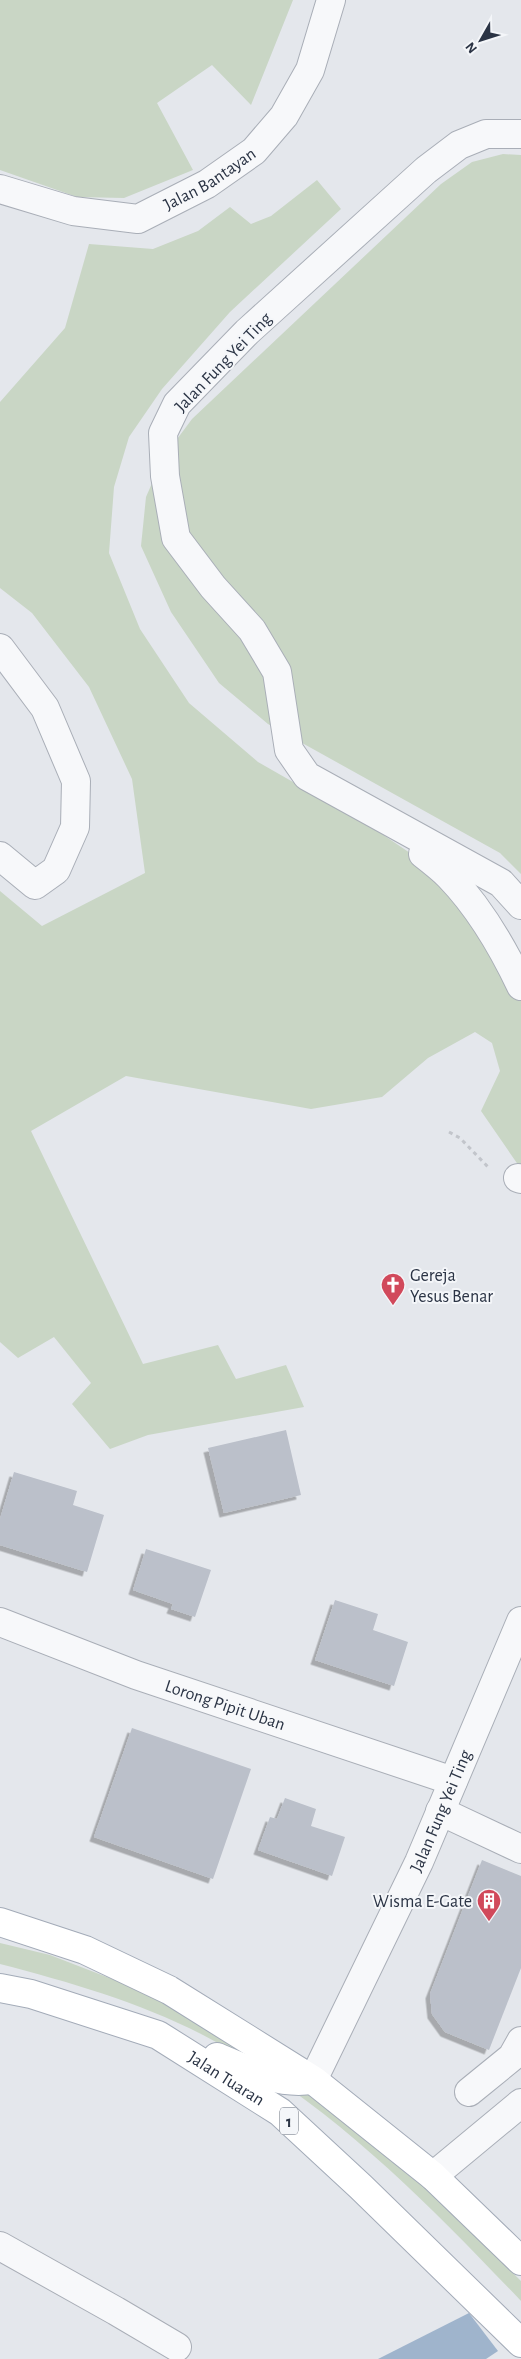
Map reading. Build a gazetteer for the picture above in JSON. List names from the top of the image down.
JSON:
{
  "streets": {
    "main road": ["Jalan Tuaran", "1"],
    "street": ["Jalan Bantayan", "Jalan Fung Yei Ting", "Lorong Pipit Uban"]
  },
  "crossings": [
    ["Jalan Fung Yei Ting", "Lorong Pipit Uban"]
  ],
  "places": {
    "church": ["Gereja Yesus Benar"],
    "building": ["Wisma E-Gate"]
  },
  "north": "bottom left"
}
